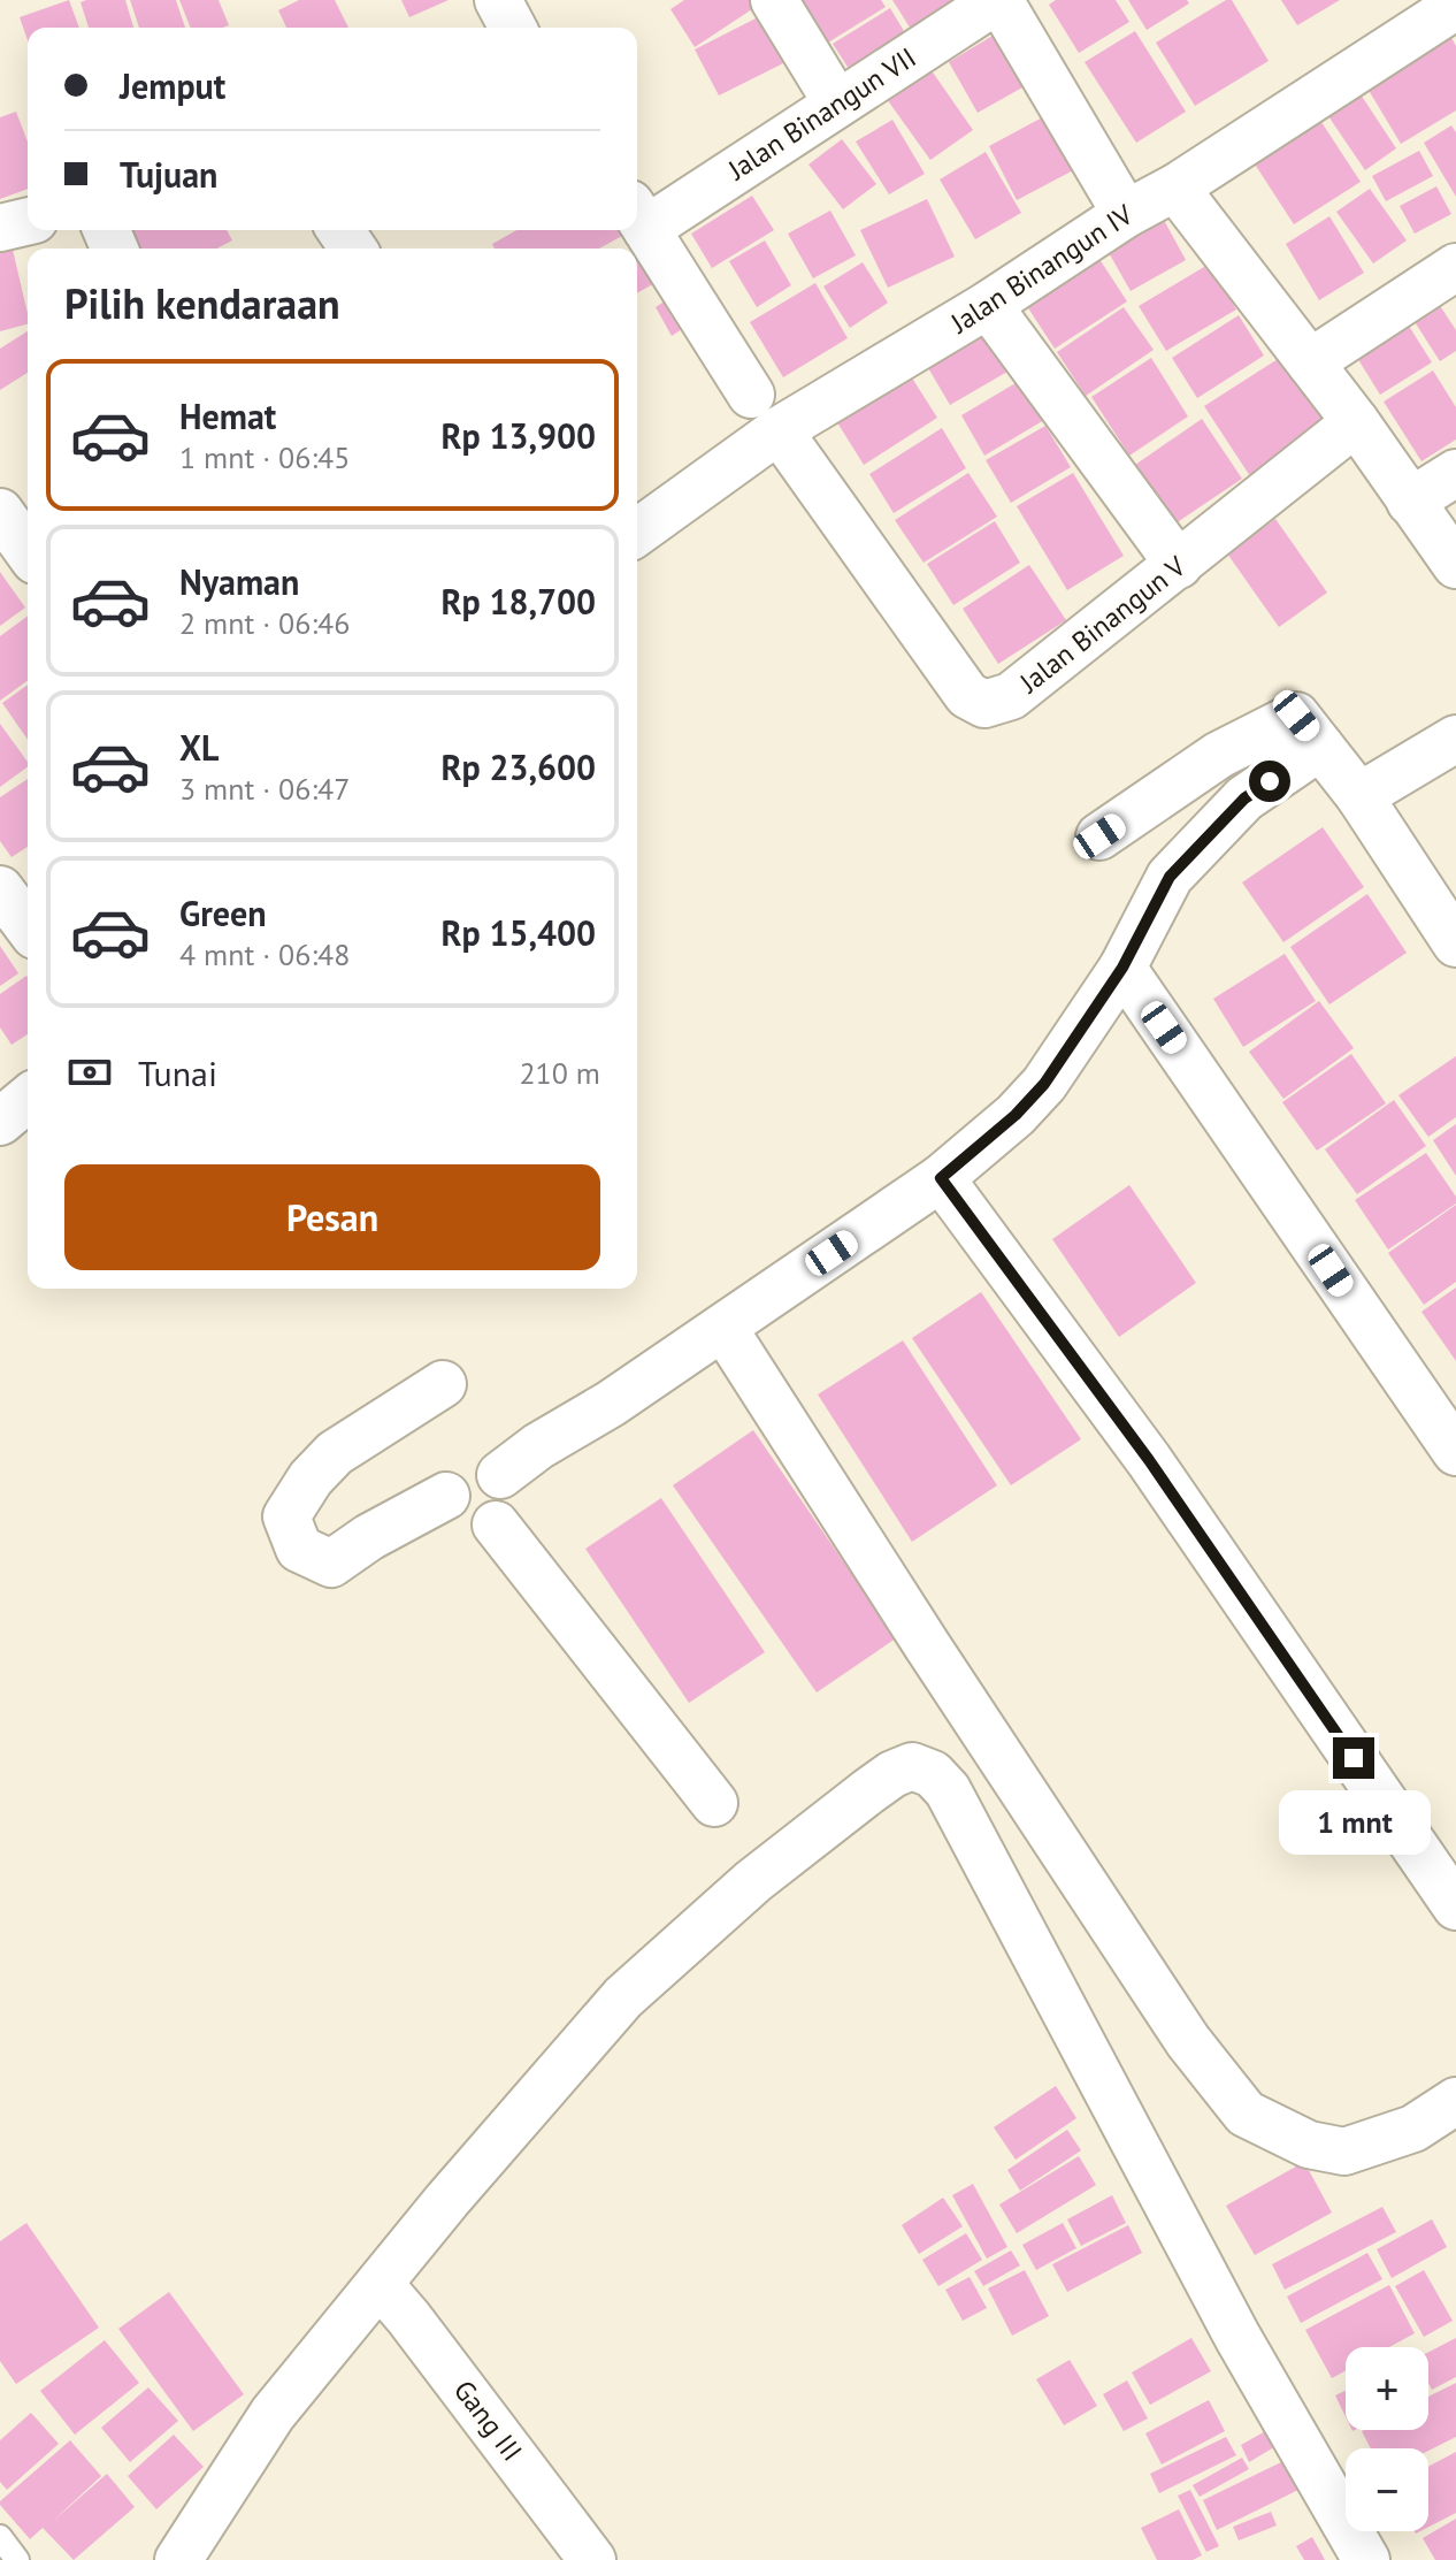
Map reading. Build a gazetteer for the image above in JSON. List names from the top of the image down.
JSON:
{
  "streets": {
    "street": [
      "Jalan Binangun VII",
      "Jalan Binangun IV",
      "Jalan Binangun V",
      "Gang III"
    ]
  },
  "crossings": [
    ["Jalan Binangun IV", "Jalan Binangun V"]
  ],
  "page": {
    "banner": ["Jemput", "Tujuan"],
    "heading": "Pilih kendaraan",
    "list": [
      {
        "name": "Hemat",
        "note": "1 mnt · 06:45",
        "value": "Rp 13,900"
      },
      {
        "name": "Nyaman",
        "note": "2 mnt · 06:46",
        "value": "Rp 18,700"
      },
      {
        "name": "XL",
        "note": "3 mnt · 06:47",
        "value": "Rp 23,600"
      },
      {
        "name": "Green",
        "note": "4 mnt · 06:48",
        "value": "Rp 15,400"
      }
    ],
    "pay": ["Tunai", "210 m"],
    "buttons": "Pesan",
    "bubble": "1 mnt",
    "map_buttons": ["+", "−"]
  }
}
